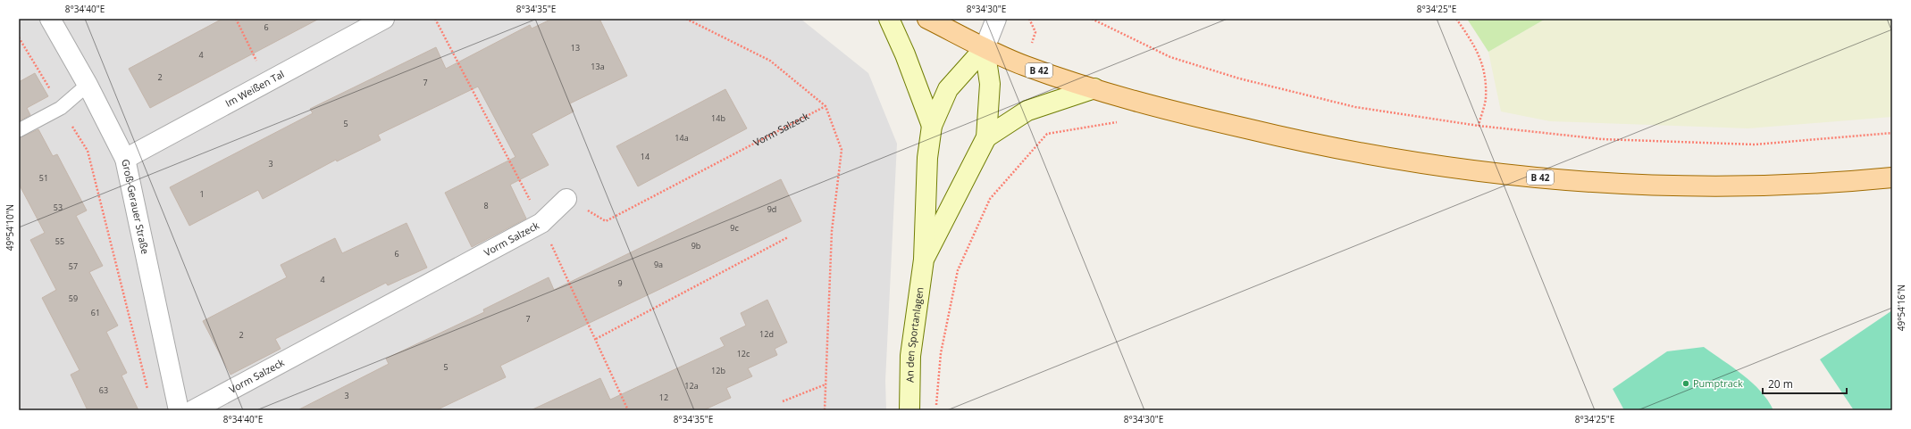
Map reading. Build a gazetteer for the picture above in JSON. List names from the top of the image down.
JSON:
{
  "streets": {
    "main road": ["B 42", "An den Sportanlagen"],
    "street": ["Im Weißen Tal", "Vorm Salzeck", "Groß-Gerauer Straße"]
  },
  "crossings": [
    ["Im Weißen Tal", "Groß-Gerauer Straße"]
  ],
  "places": ["Pumptrack"],
  "house_numbers": [
    "6",
    "13",
    "4",
    "13a",
    "2",
    "7",
    "14b",
    "5",
    "14a",
    "14",
    "3",
    "51",
    "1",
    "8",
    "53",
    "9d",
    "9c",
    "55",
    "9b",
    "6",
    "9a",
    "57",
    "4",
    "9",
    "59",
    "61",
    "7",
    "12d",
    "2",
    "12c",
    "5",
    "12b",
    "12a",
    "63",
    "3",
    "12"
  ],
  "scale_bar": "20 m",
  "coordinates": [
    "8°34'40\"E",
    "8°34'35\"E",
    "8°34'30\"E",
    "8°34'25\"E",
    "49°54'10\"N",
    "49°54'16\"N"
  ]
}
